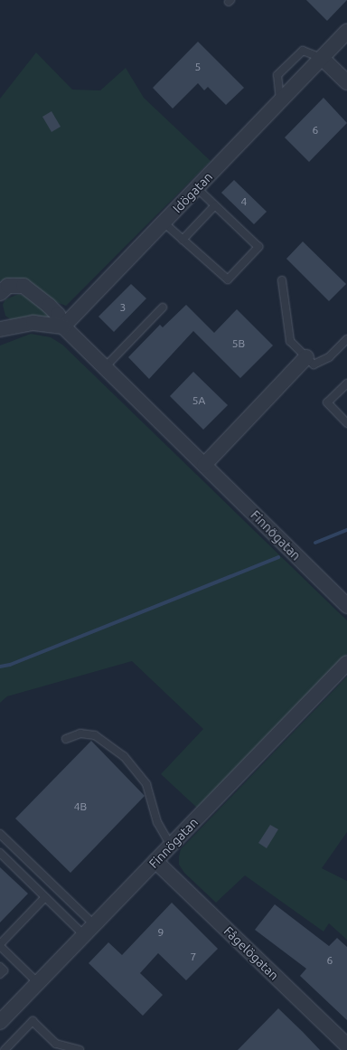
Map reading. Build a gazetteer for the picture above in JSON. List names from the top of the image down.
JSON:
{
  "streets": {
    "street": ["Idögatan", "Finnögatan", "Fågelögatan"]
  },
  "crossings": [
    ["Idögatan", "Finnögatan"],
    ["Finnögatan", "Fågelögatan"]
  ],
  "house_numbers": [
    "5",
    "6",
    "4",
    "3",
    "5B",
    "5A",
    "4B",
    "9",
    "7",
    "6"
  ]
}
